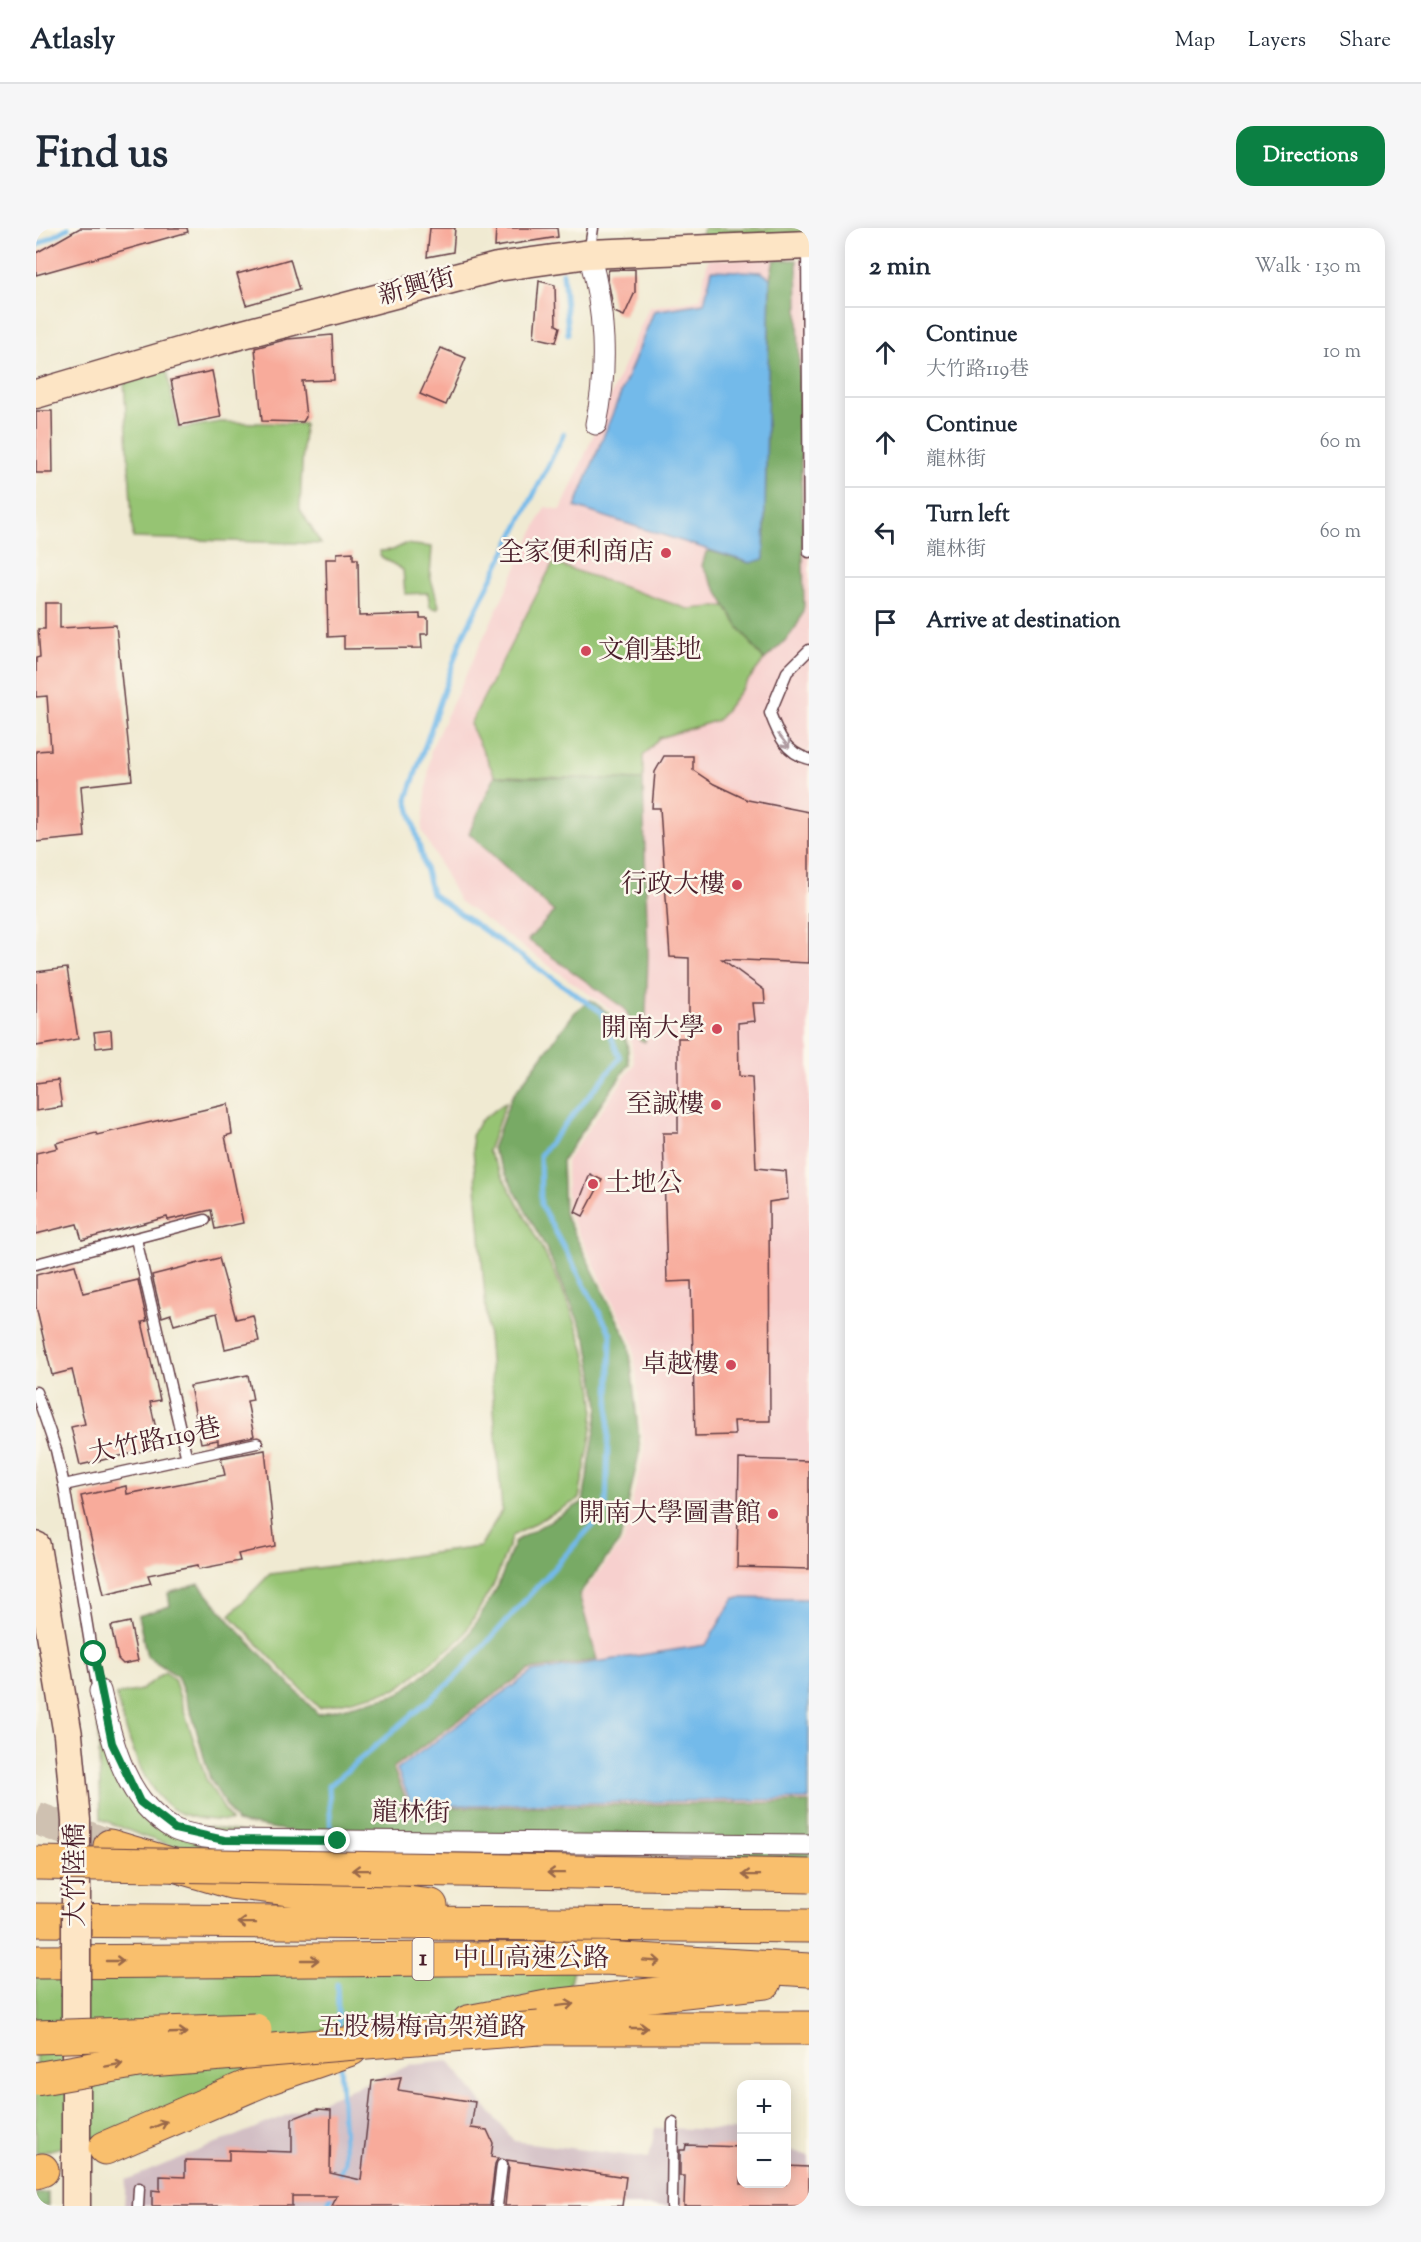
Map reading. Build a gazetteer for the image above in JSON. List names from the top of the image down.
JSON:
{
  "streets": {
    "highway": ["1", "中山高速公路", "五股楊梅高架道路"],
    "street": ["新興街", "龍林街", "大竹陸橋"],
    "lane": ["大竹路119巷"]
  },
  "crossings": [
    ["大竹路119巷", "龍林街"]
  ],
  "places": [
    "全家便利商店",
    "文創基地",
    "行政大樓",
    "開南大學",
    "至誠樓",
    "土地公",
    "卓越樓",
    "開南大學圖書館"
  ],
  "page": {
    "header": "Atlasly",
    "nav": ["Map", "Layers", "Share"],
    "title": "Find us",
    "buttons": "Directions",
    "heading": ["2 min", "Walk · 130 m"],
    "list": [
      ["Continue", "大竹路119巷", "10 m"],
      ["Continue", "龍林街", "60 m"],
      ["Turn left", "龍林街", "60 m"],
      "Arrive at destination"
    ],
    "map_buttons": ["+", "−"]
  }
}
